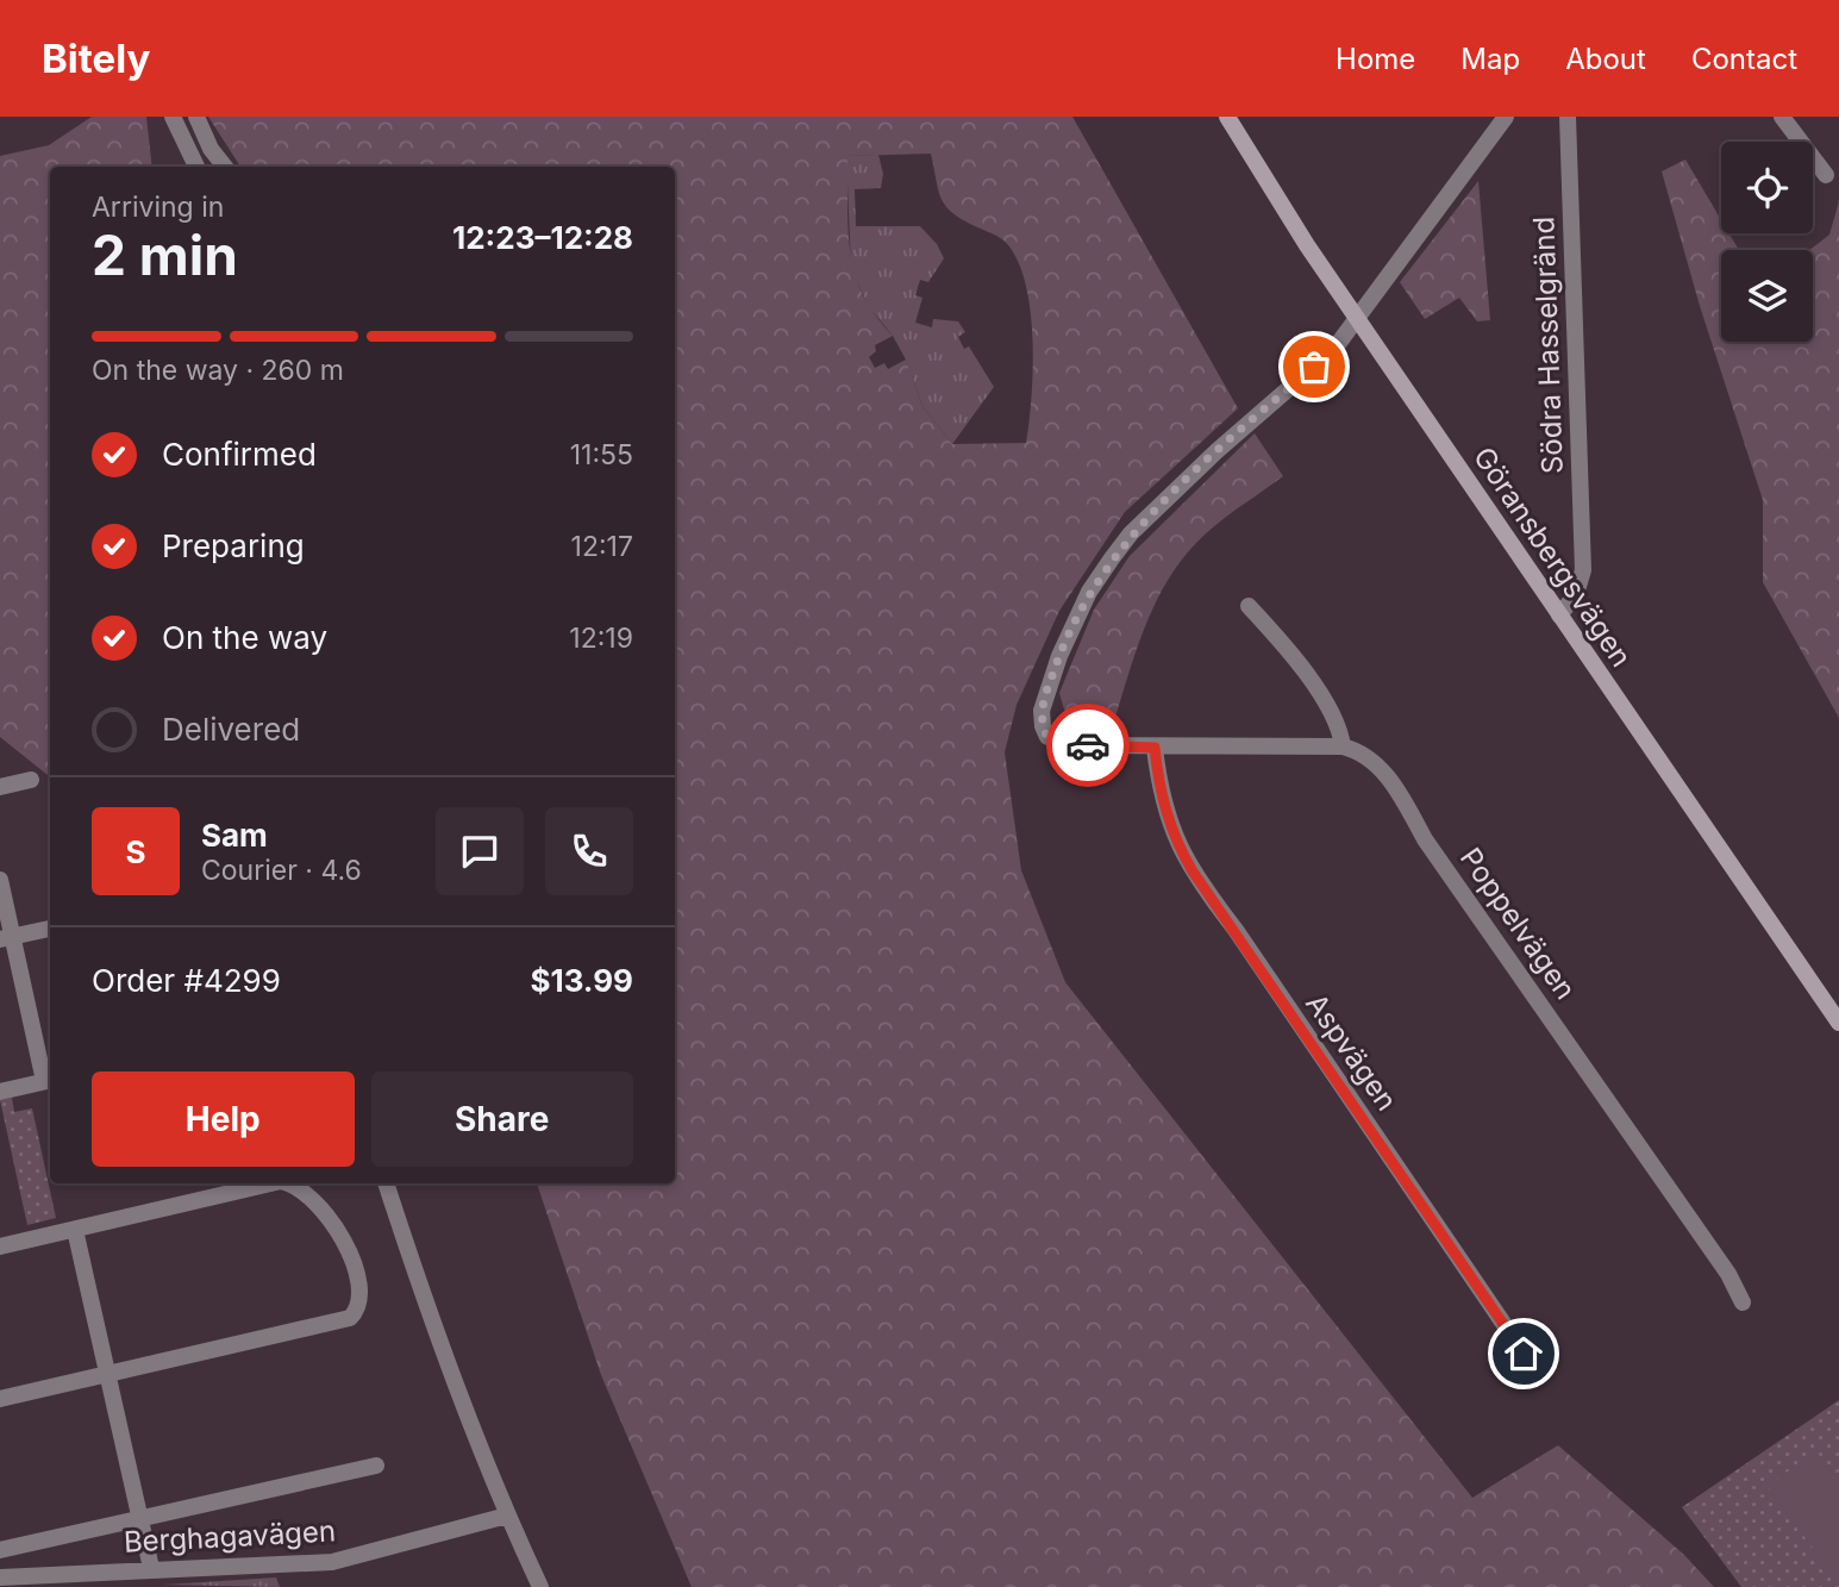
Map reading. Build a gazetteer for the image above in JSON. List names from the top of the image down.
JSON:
{
  "streets": {
    "street": [
      "Södra Hasselgränd",
      "Göransbergsvägen",
      "Poppelvägen",
      "Aspvägen",
      "Berghagavägen"
    ]
  },
  "crossings": [
    ["Södra Hasselgränd", "Göransbergsvägen"]
  ],
  "page": {
    "header": "Bitely",
    "nav": [
      "Home",
      "Map",
      "About",
      "Contact"
    ],
    "heading": ["2 min", "Arriving in", "12:23–12:28"],
    "panel": [
      "Sam",
      "Courier · 4.6",
      "Order #4299",
      "$13.99"
    ],
    "bar": "On the way · 260 m",
    "list": [
      ["Confirmed", "11:55"],
      ["Preparing", "12:17"],
      ["On the way", "12:19"],
      "Delivered"
    ],
    "round": "S",
    "buttons": ["Help", "Share"]
  }
}
